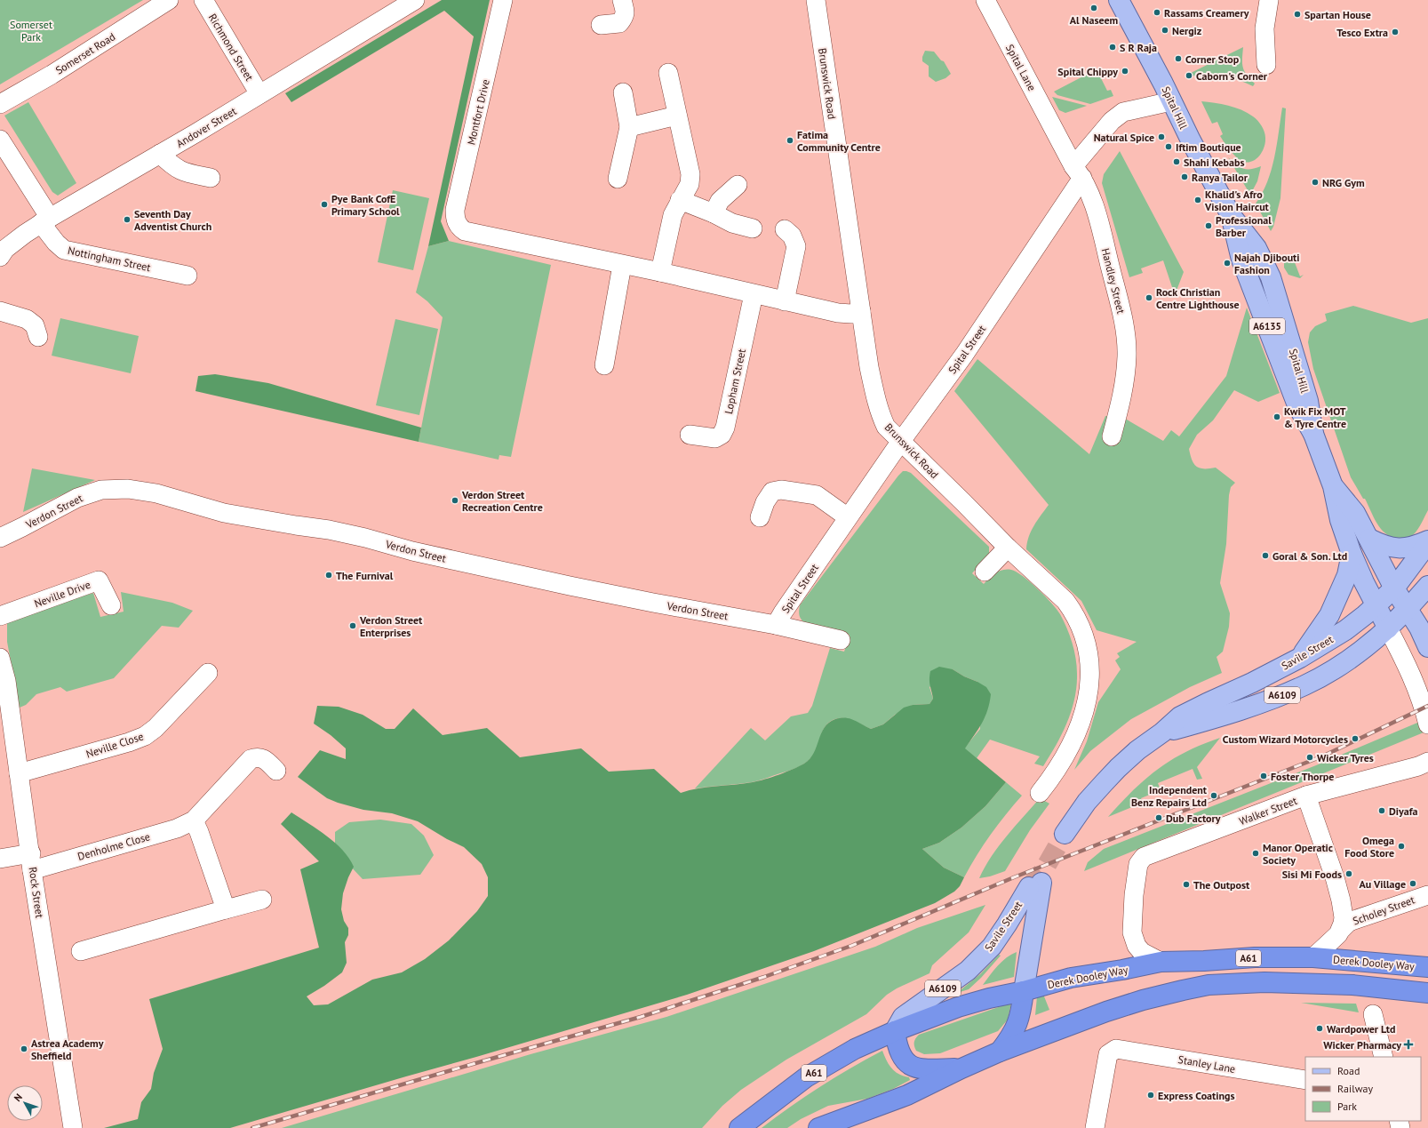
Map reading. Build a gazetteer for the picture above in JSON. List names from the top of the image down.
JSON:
{
  "streets": {
    "highway": ["A61", "Derek Dooley Way"],
    "main road": [
      "Spital Hill",
      "A6135",
      "Savile Street",
      "A6109"
    ],
    "street": [
      "Richmond Street",
      "Somerset Road",
      "Spital Lane",
      "Brunswick Road",
      "Montfort Drive",
      "Andover Street",
      "Nottingham Street",
      "Handley Street",
      "Spital Street",
      "Lopham Street",
      "Verdon Street",
      "Neville Drive",
      "Neville Close",
      "Walker Street",
      "Denholme Close",
      "Rock Street",
      "Scholey Street",
      "Stanley Lane"
    ]
  },
  "crossings": [
    ["Richmond Street", "Andover Street"],
    ["Spital Lane", "Handley Street"],
    ["Brunswick Road", "Spital Street"],
    ["Spital Hill", "Spital Street"],
    ["Spital Hill", "Savile Street"],
    ["Spital Hill", "A6109"],
    ["Andover Street", "Nottingham Street"],
    ["Handley Street", "Spital Street"],
    ["Spital Street", "Verdon Street"],
    ["Savile Street", "A6109"],
    ["Savile Street", "Derek Dooley Way"],
    ["Neville Close", "Rock Street"],
    ["Walker Street", "Derek Dooley Way"],
    ["Denholme Close", "Rock Street"],
    ["Scholey Street", "Derek Dooley Way"]
  ],
  "parks": ["Somerset Park"],
  "places": {
    "other": [
      "Al Naseem",
      "Rassams Creamery",
      "Spartan House",
      "Nergiz",
      "Tesco Extra",
      "S R Raja",
      "Corner Stop",
      "Spital Chippy",
      "Caborn's Corner",
      "Natural Spice",
      "Fatima Community Centre",
      "Iftim Boutique",
      "Shahi Kebabs",
      "Ranya Tailor",
      "NRG Gym",
      "Khalid's Afro Vision Haircut",
      "Pye Bank CofE Primary School",
      "Seventh Day Adventist Church",
      "Professional Barber",
      "Najah Djibouti Fashion",
      "Rock Christian Centre Lighthouse",
      "Kwik Fix MOT & Tyre Centre",
      "Verdon Street Recreation Centre",
      "Goral & Son. Ltd",
      "The Furnival",
      "Verdon Street Enterprises",
      "Custom Wizard Motorcycles",
      "Wicker Tyres",
      "Foster Thorpe",
      "Independent Benz Repairs Ltd",
      "Diyafa",
      "Dub Factory",
      "Omega Food Store",
      "Manor Operatic Society",
      "Sisi Mi Foods",
      "Au Village",
      "The Outpost",
      "Wardpower Ltd",
      "Astrea Academy Sheffield",
      "Express Coatings"
    ],
    "health": ["Wicker Pharmacy"]
  },
  "legend": ["Road", "Railway", "Park"],
  "north": "top left"
}
